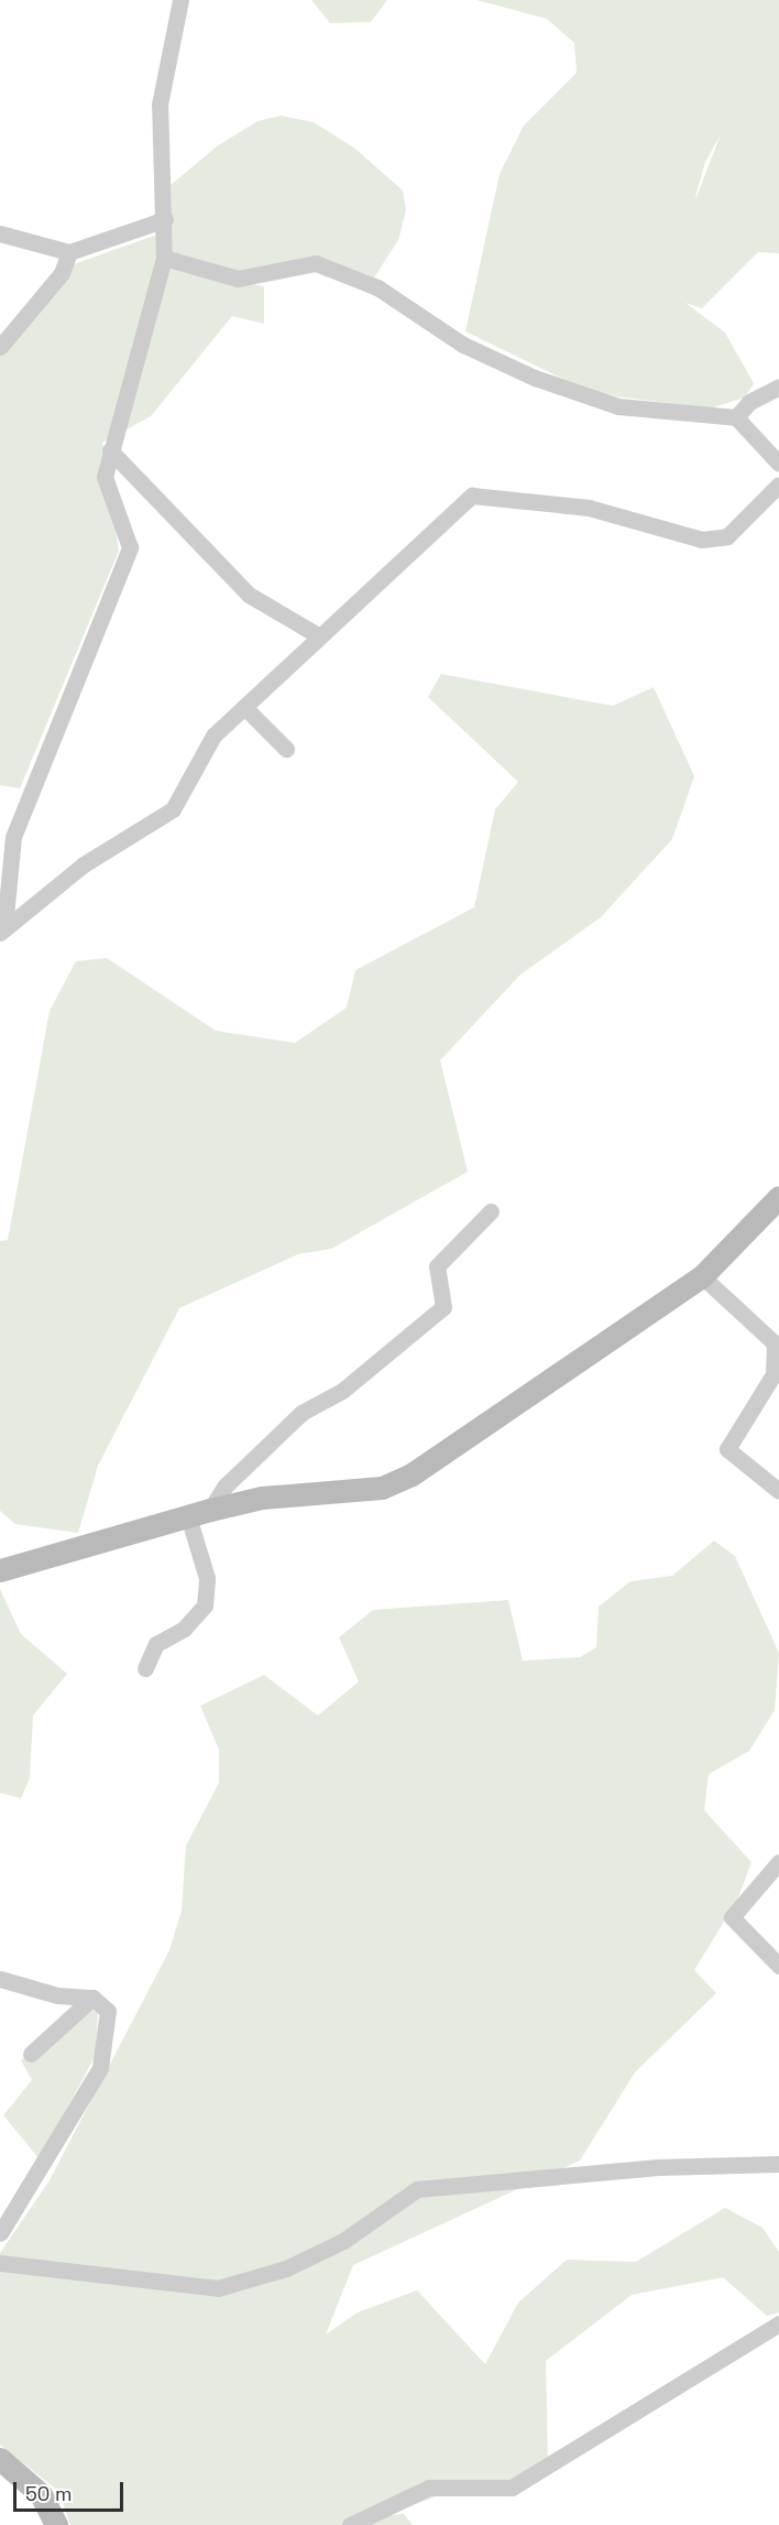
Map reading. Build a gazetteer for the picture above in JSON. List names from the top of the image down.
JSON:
{
  "scale_bar": "50 m"
}
